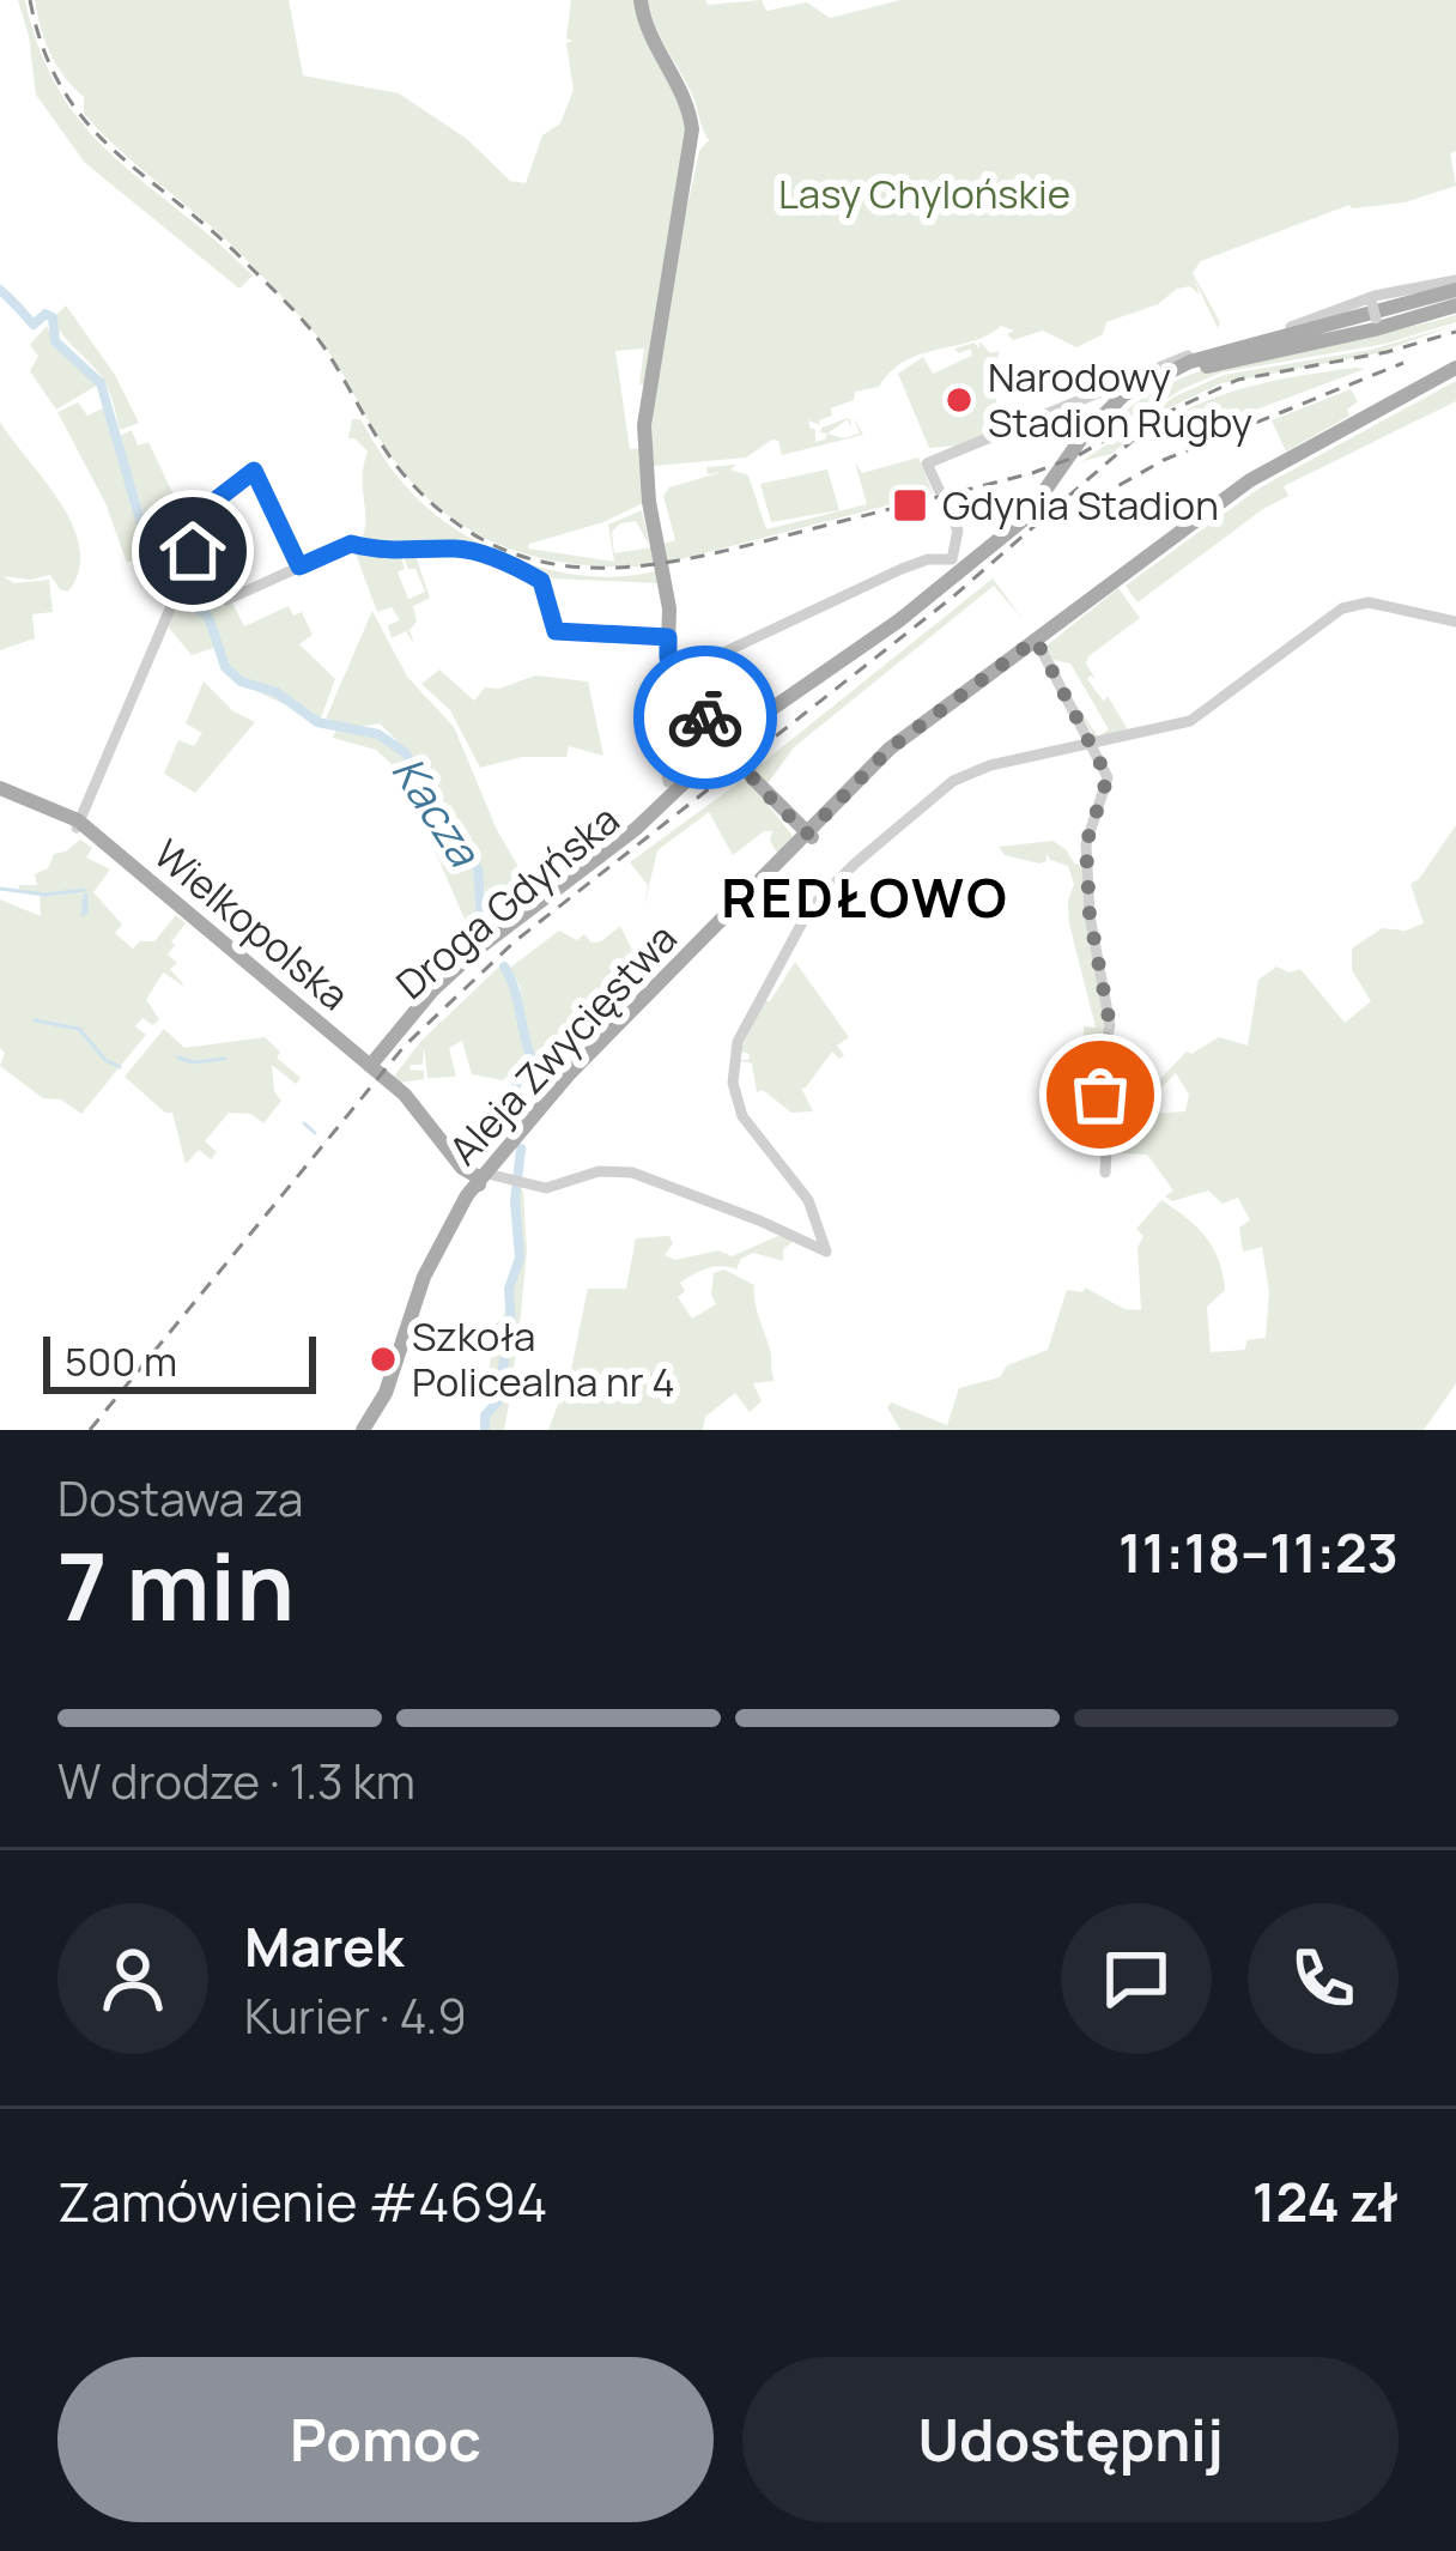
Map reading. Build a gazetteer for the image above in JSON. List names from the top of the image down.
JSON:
{
  "streets": {
    "main road": ["Droga Gdyńska", "Wielkopolska", "Aleja Zwycięstwa"]
  },
  "crossings": [
    ["Droga Gdyńska", "Wielkopolska"],
    ["Wielkopolska", "Aleja Zwycięstwa"]
  ],
  "districts": ["REDŁOWO"],
  "water": ["Kacza"],
  "parks": ["Lasy Chylońskie"],
  "places": {
    "other": ["Narodowy Stadion Rugby", "Szkoła Policealna nr 4"],
    "transit": ["Gdynia Stadion"]
  },
  "scale_bar": "500 m",
  "page": {
    "scale": "500 m",
    "heading": ["7 min", "Dostawa za", "11:18–11:23"],
    "panel": [
      "Marek",
      "Kurier · 4.9",
      "Zamówienie #4694",
      "124 zł"
    ],
    "bar": "W drodze · 1.3 km",
    "buttons": ["Pomoc", "Udostępnij"]
  }
}
